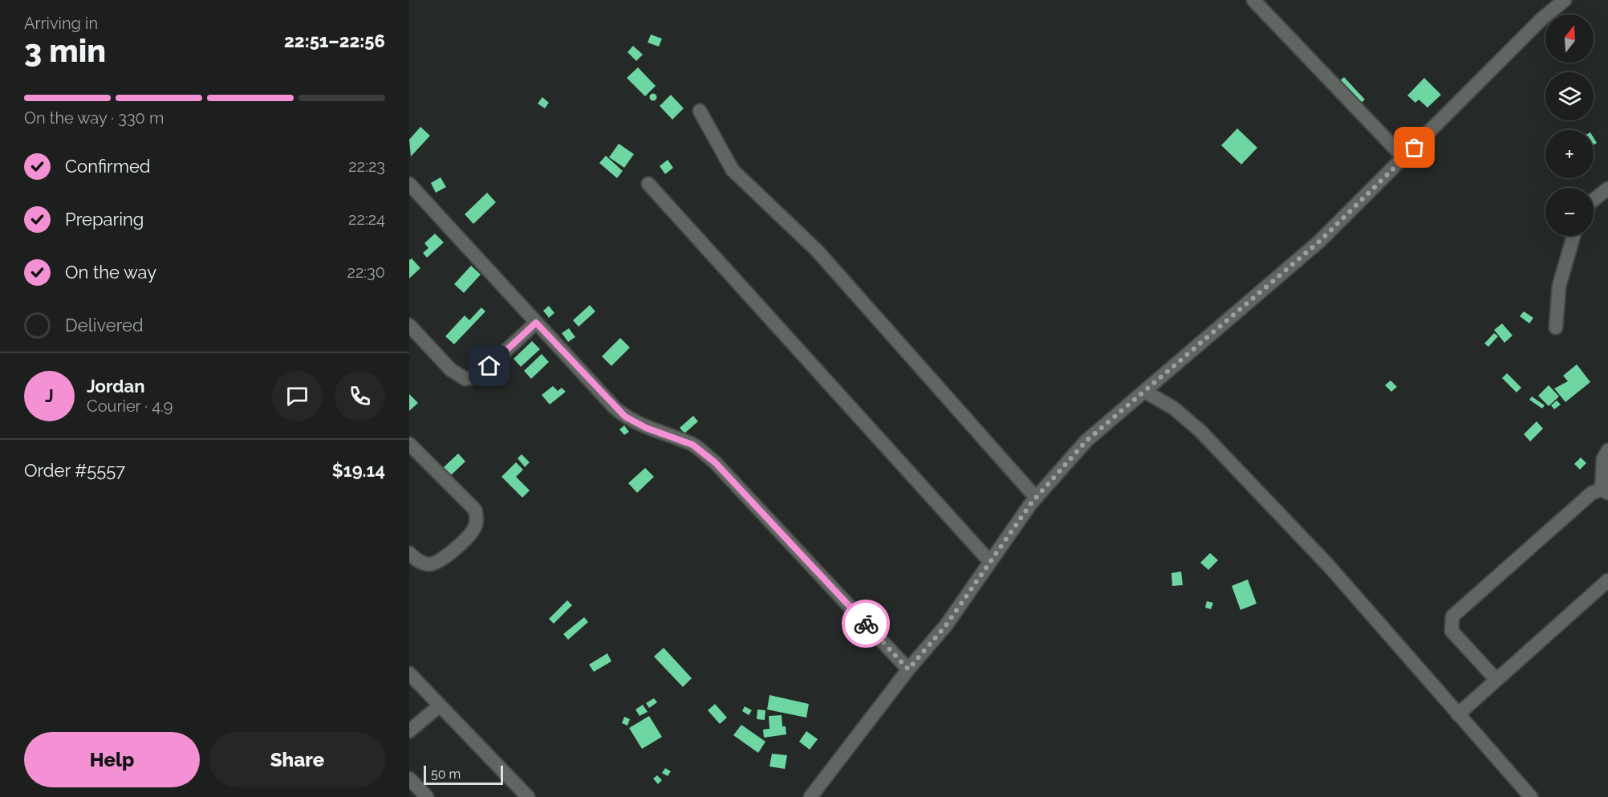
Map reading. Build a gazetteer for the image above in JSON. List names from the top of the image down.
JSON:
{
  "scale_bar": "50 m",
  "north": "top",
  "page": {
    "heading": ["3 min", "Arriving in", "22:51–22:56"],
    "panel": [
      "Jordan",
      "Courier · 4.9",
      "Order #5557",
      "$19.14"
    ],
    "map_buttons": ["+", "−"],
    "bar": "On the way · 330 m",
    "list": [
      ["Confirmed", "22:23"],
      ["Preparing", "22:24"],
      ["On the way", "22:30"],
      "Delivered"
    ],
    "round": "J",
    "buttons": ["Help", "Share"],
    "scale": "50 m"
  }
}
